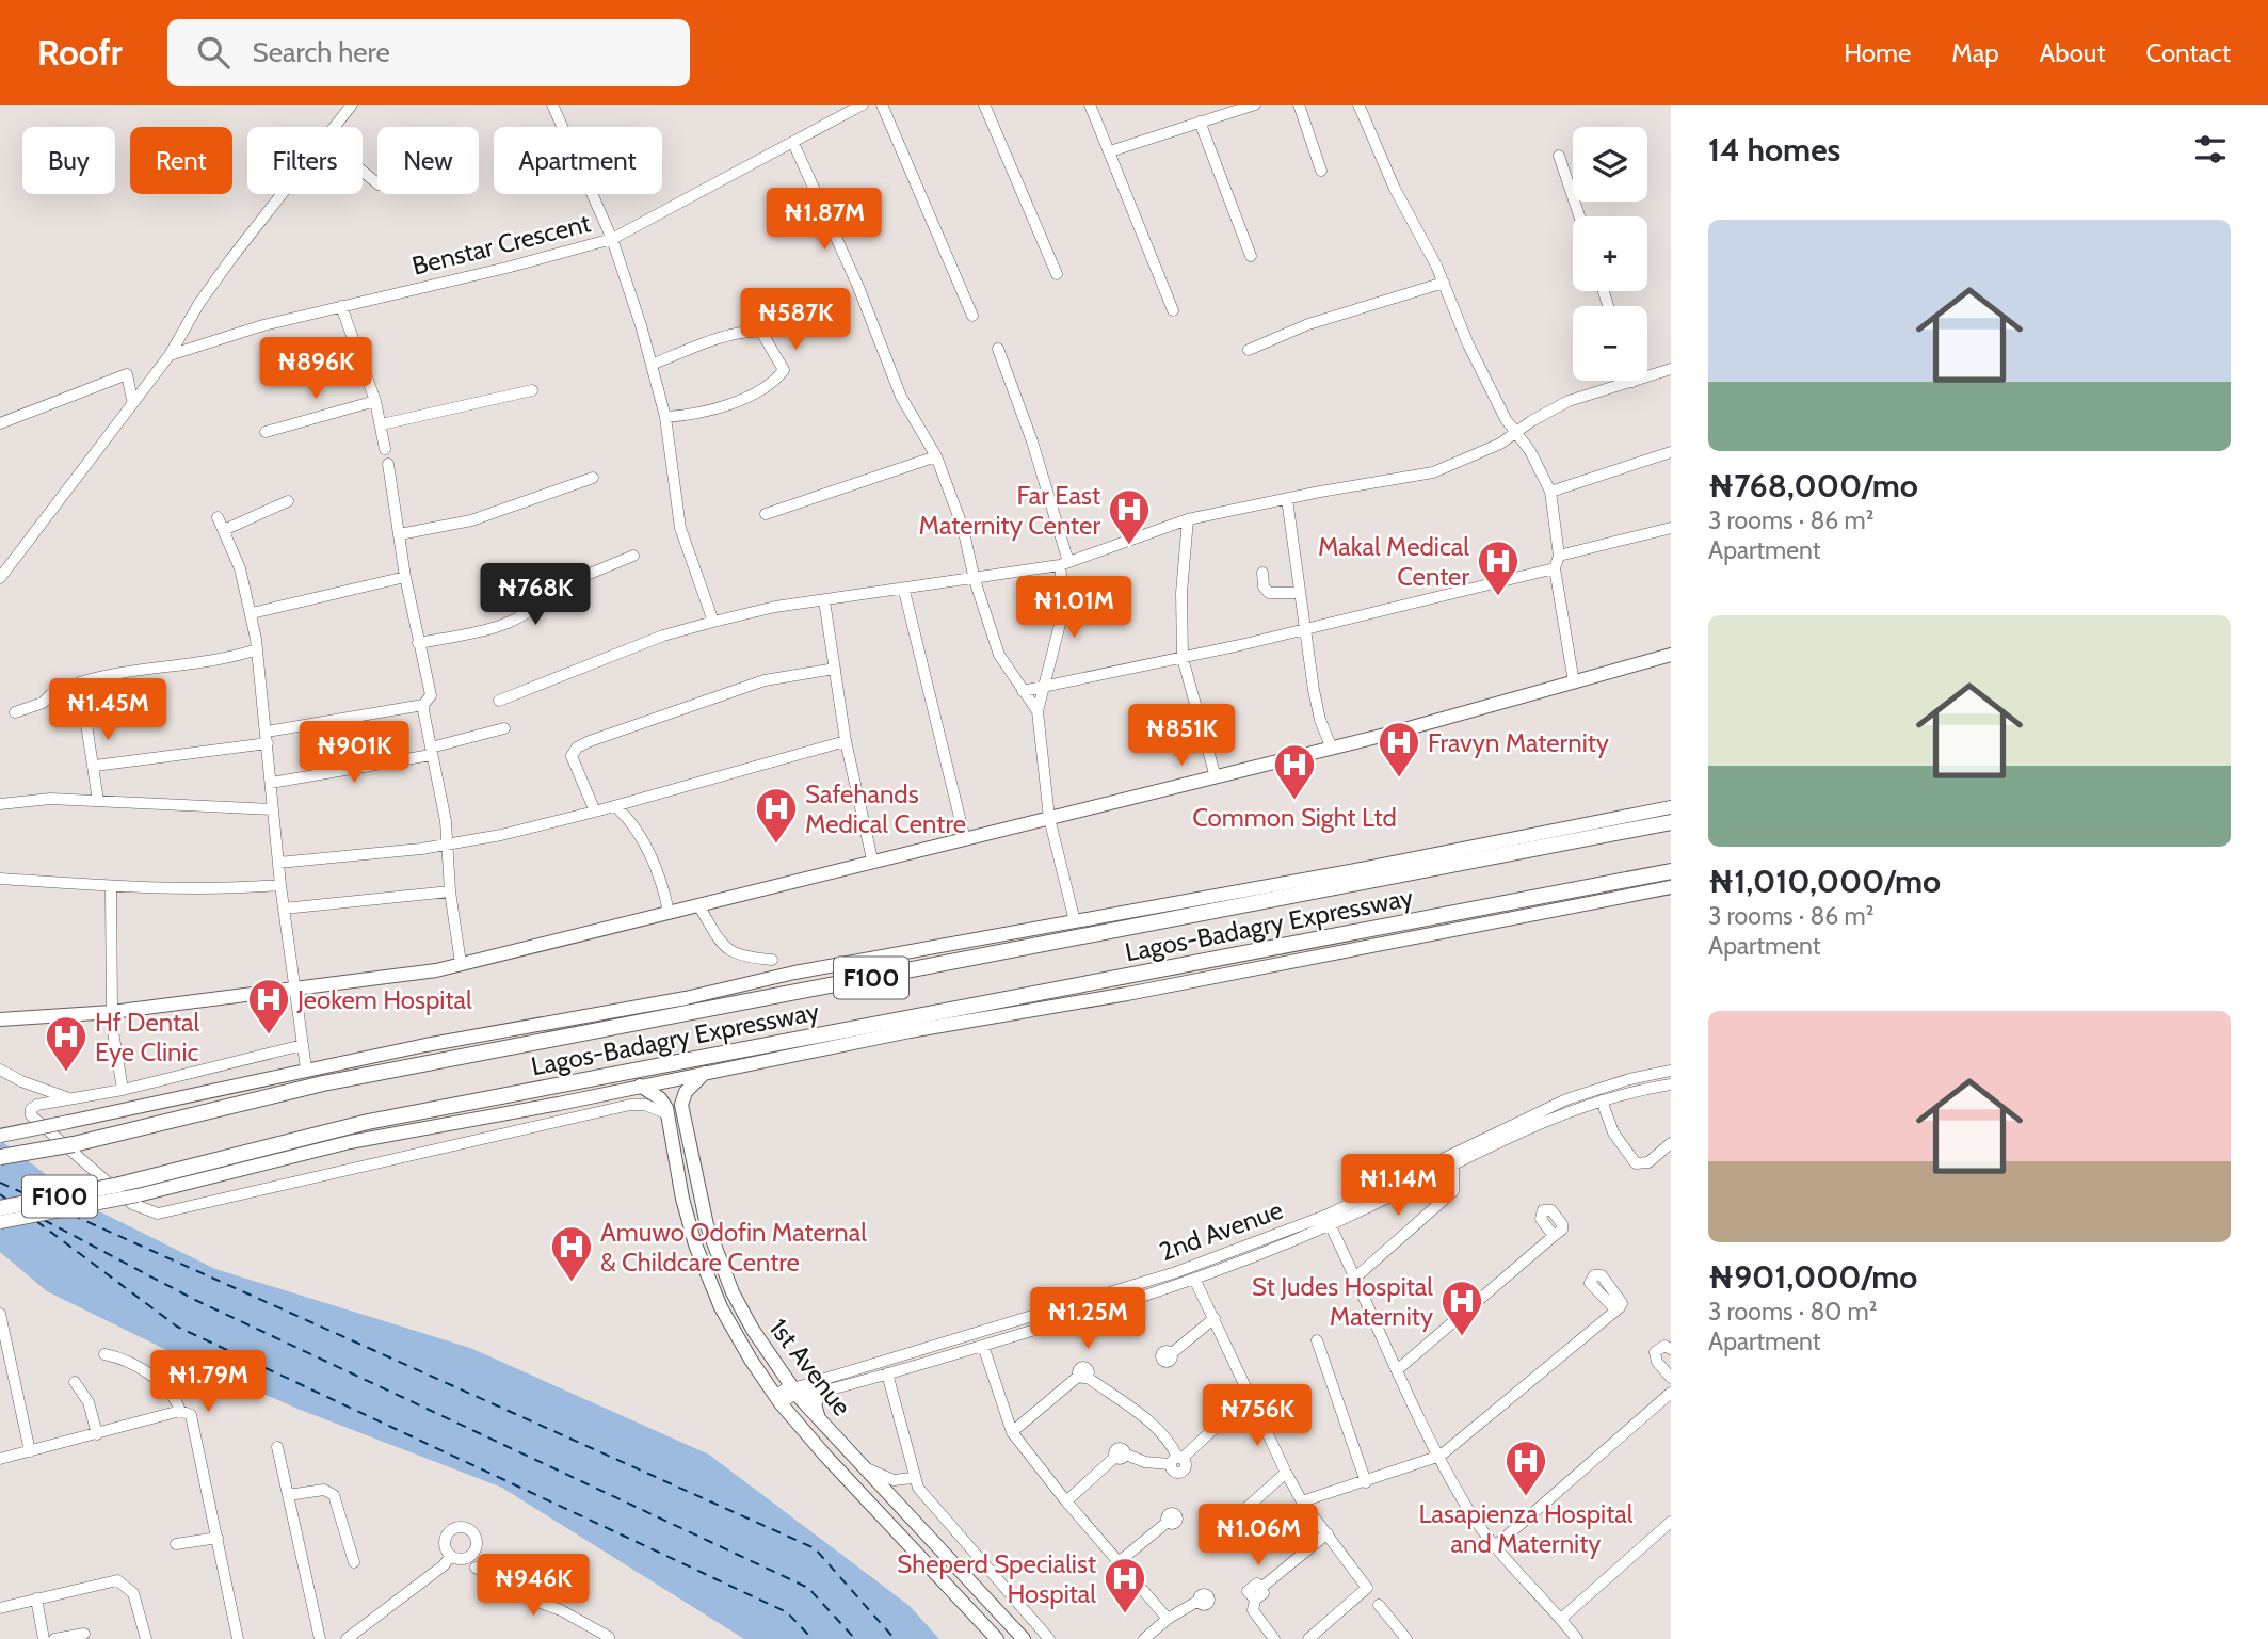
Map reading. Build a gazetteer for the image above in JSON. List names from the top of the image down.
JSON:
{
  "streets": {
    "highway": ["Lagos-Badagry Expressway", "F100"],
    "main road": ["1st Avenue"],
    "street": ["Benstar Crescent", "2nd Avenue"]
  },
  "crossings": [
    ["Lagos-Badagry Expressway", "1st Avenue"],
    ["2nd Avenue", "1st Avenue"]
  ],
  "places": {
    "hospital": [
      "Far East Maternity Center",
      "Makal Medical Center",
      "Fravyn Maternity",
      "Common Sight Ltd",
      "Safehands Medical Centre",
      "Jeokem Hospital",
      "Hf Dental Eye Clinic",
      "Amuwo Odofin Maternal & Childcare Centre",
      "St Judes Hospital Maternity",
      "Lasapienza Hospital and Maternity",
      "Sheperd Specialist Hospital"
    ]
  },
  "page": {
    "header": "Roofr",
    "search": "Search here",
    "nav": [
      "Home",
      "Map",
      "About",
      "Contact"
    ],
    "heading": "14 homes",
    "map_buttons": ["+", "−"],
    "chip": [
      "Buy",
      "Rent",
      "Filters",
      "New",
      "Apartment"
    ],
    "price": [
      "₦1.87M",
      "₦587K",
      "₦896K",
      "₦768K",
      "₦1.01M",
      "₦1.45M",
      "₦851K",
      "₦901K",
      "₦1.14M",
      "₦1.25M",
      "₦1.79M",
      "₦756K",
      "₦1.06M",
      "₦946K"
    ],
    "list": [
      {
        "name": "₦768,000/mo",
        "note": "3 rooms · 86 m² · Apartment"
      },
      {
        "name": "₦1,010,000/mo",
        "note": "3 rooms · 86 m² · Apartment"
      },
      {
        "name": "₦901,000/mo",
        "note": "3 rooms · 80 m² · Apartment"
      }
    ]
  }
}
